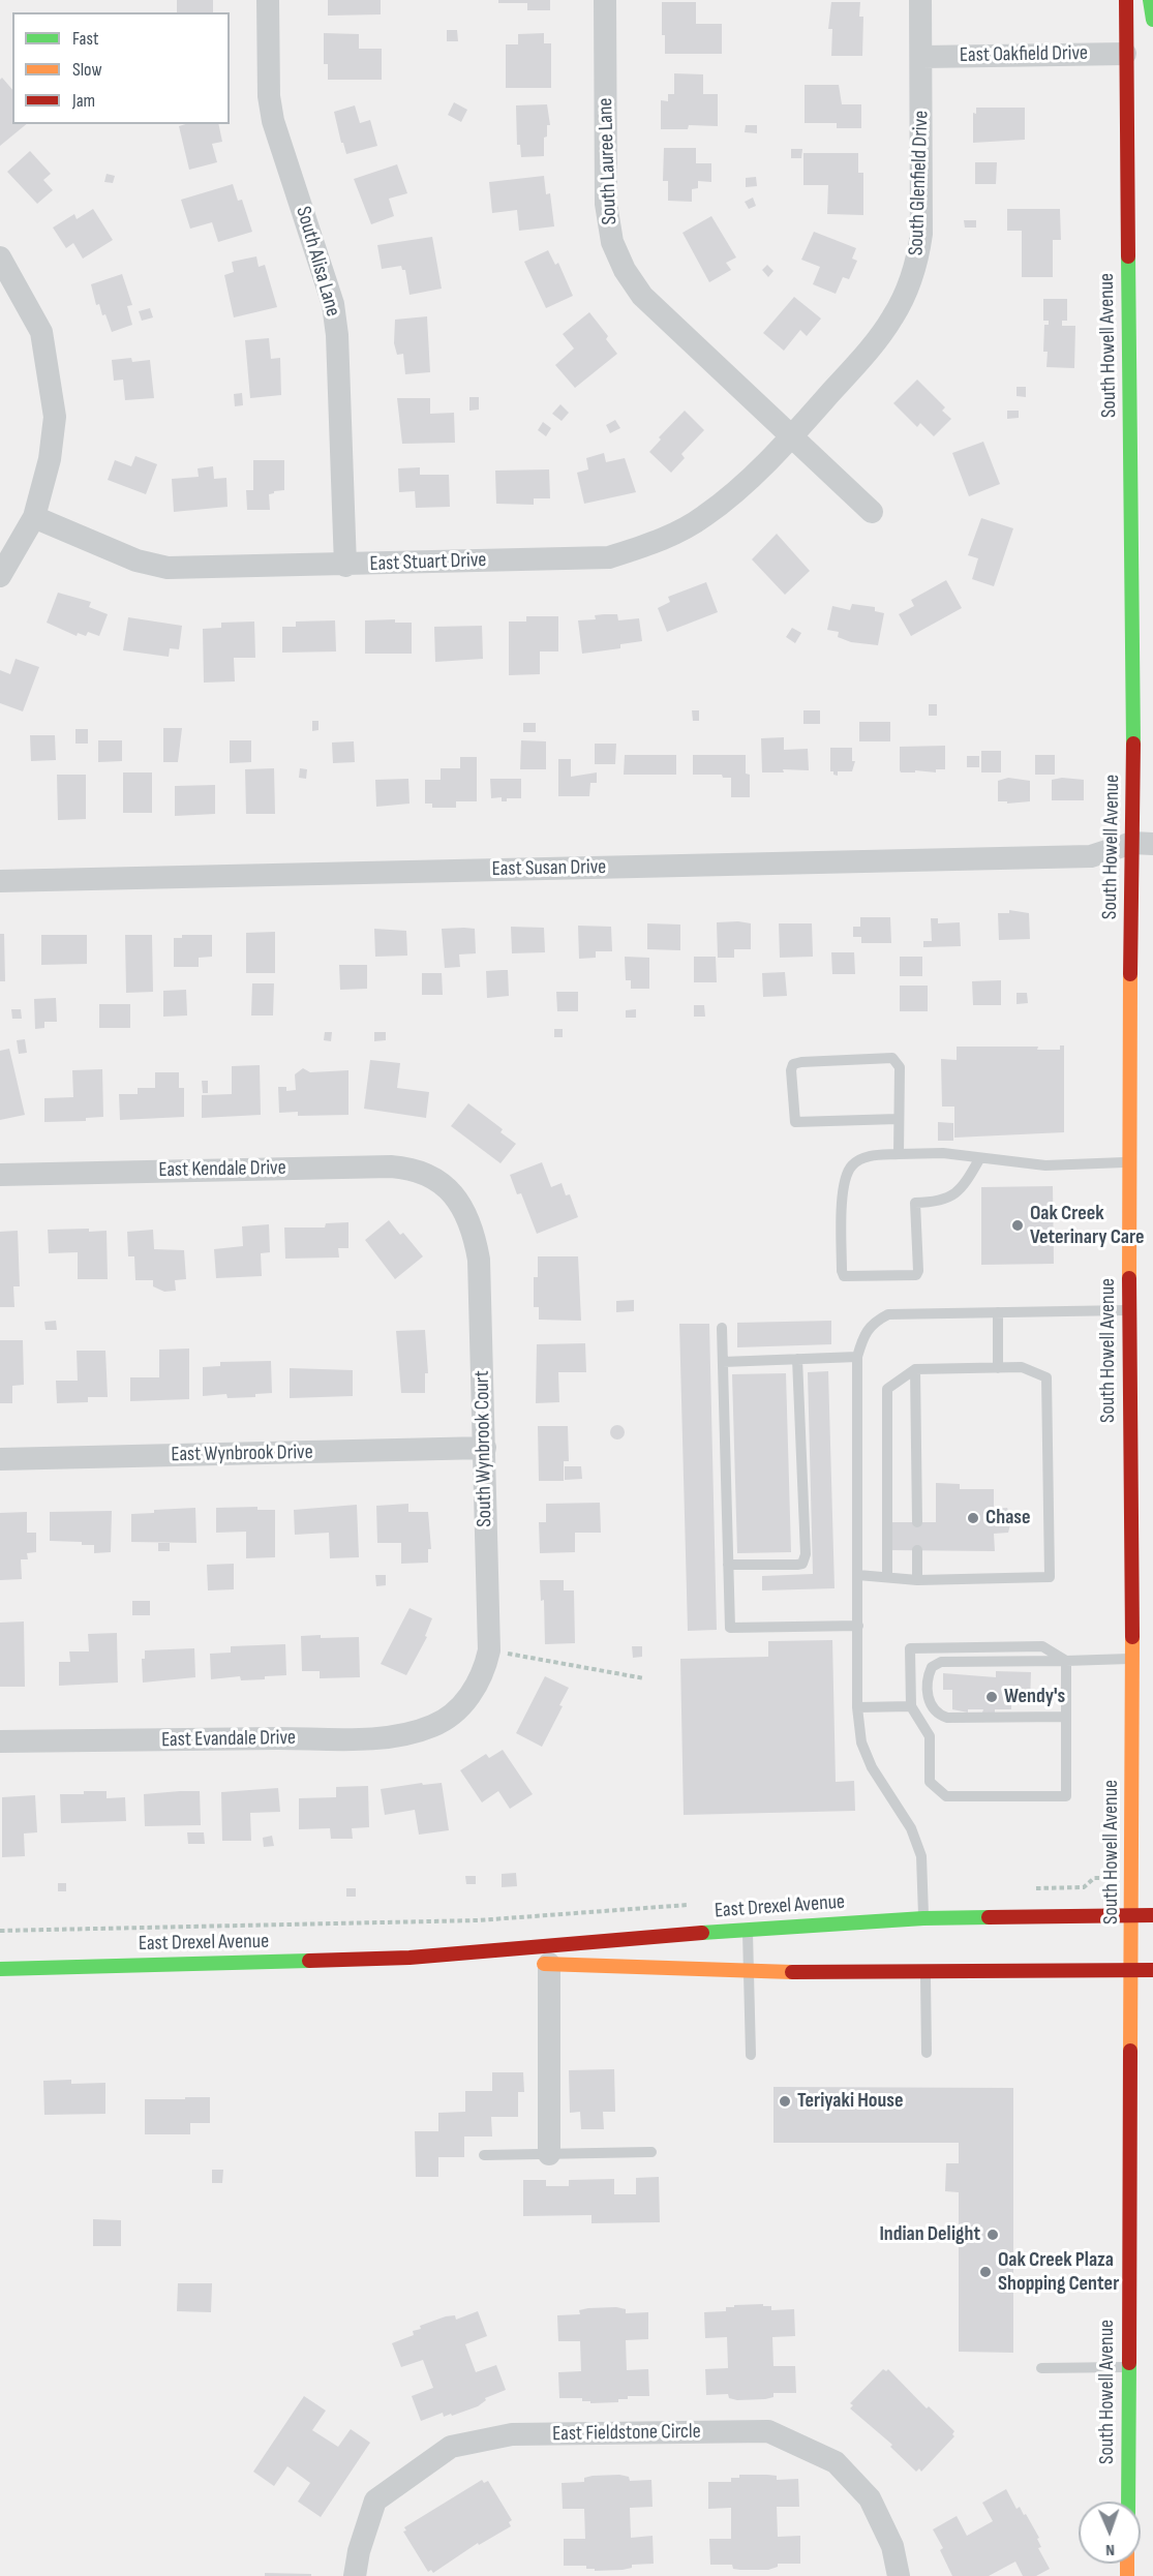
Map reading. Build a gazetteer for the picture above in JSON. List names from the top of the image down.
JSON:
{
  "streets": {
    "main road": ["South Howell Avenue", "East Drexel Avenue"],
    "street": [
      "East Oakfield Drive",
      "South Lauree Lane",
      "South Glenfield Drive",
      "South Alisa Lane",
      "East Stuart Drive",
      "East Susan Drive",
      "East Kendale Drive",
      "South Wynbrook Court",
      "East Wynbrook Drive",
      "East Evandale Drive",
      "East Fieldstone Circle"
    ]
  },
  "crossings": [
    ["East Oakfield Drive", "South Glenfield Drive"],
    ["East Oakfield Drive", "South Howell Avenue"],
    ["South Lauree Lane", "South Glenfield Drive"],
    ["South Lauree Lane", "East Stuart Drive"],
    ["South Glenfield Drive", "East Stuart Drive"],
    ["South Alisa Lane", "East Stuart Drive"],
    ["South Howell Avenue", "East Susan Drive"],
    ["South Howell Avenue", "East Drexel Avenue"],
    ["East Kendale Drive", "South Wynbrook Court"],
    ["South Wynbrook Court", "East Wynbrook Drive"],
    ["South Wynbrook Court", "East Evandale Drive"]
  ],
  "places": [
    "Oak Creek Veterinary Care",
    "Chase",
    "Wendy's",
    "Teriyaki House",
    "Indian Delight",
    "Oak Creek Plaza Shopping Center"
  ],
  "legend": ["Fast", "Slow", "Jam"],
  "north": "bottom"
}
